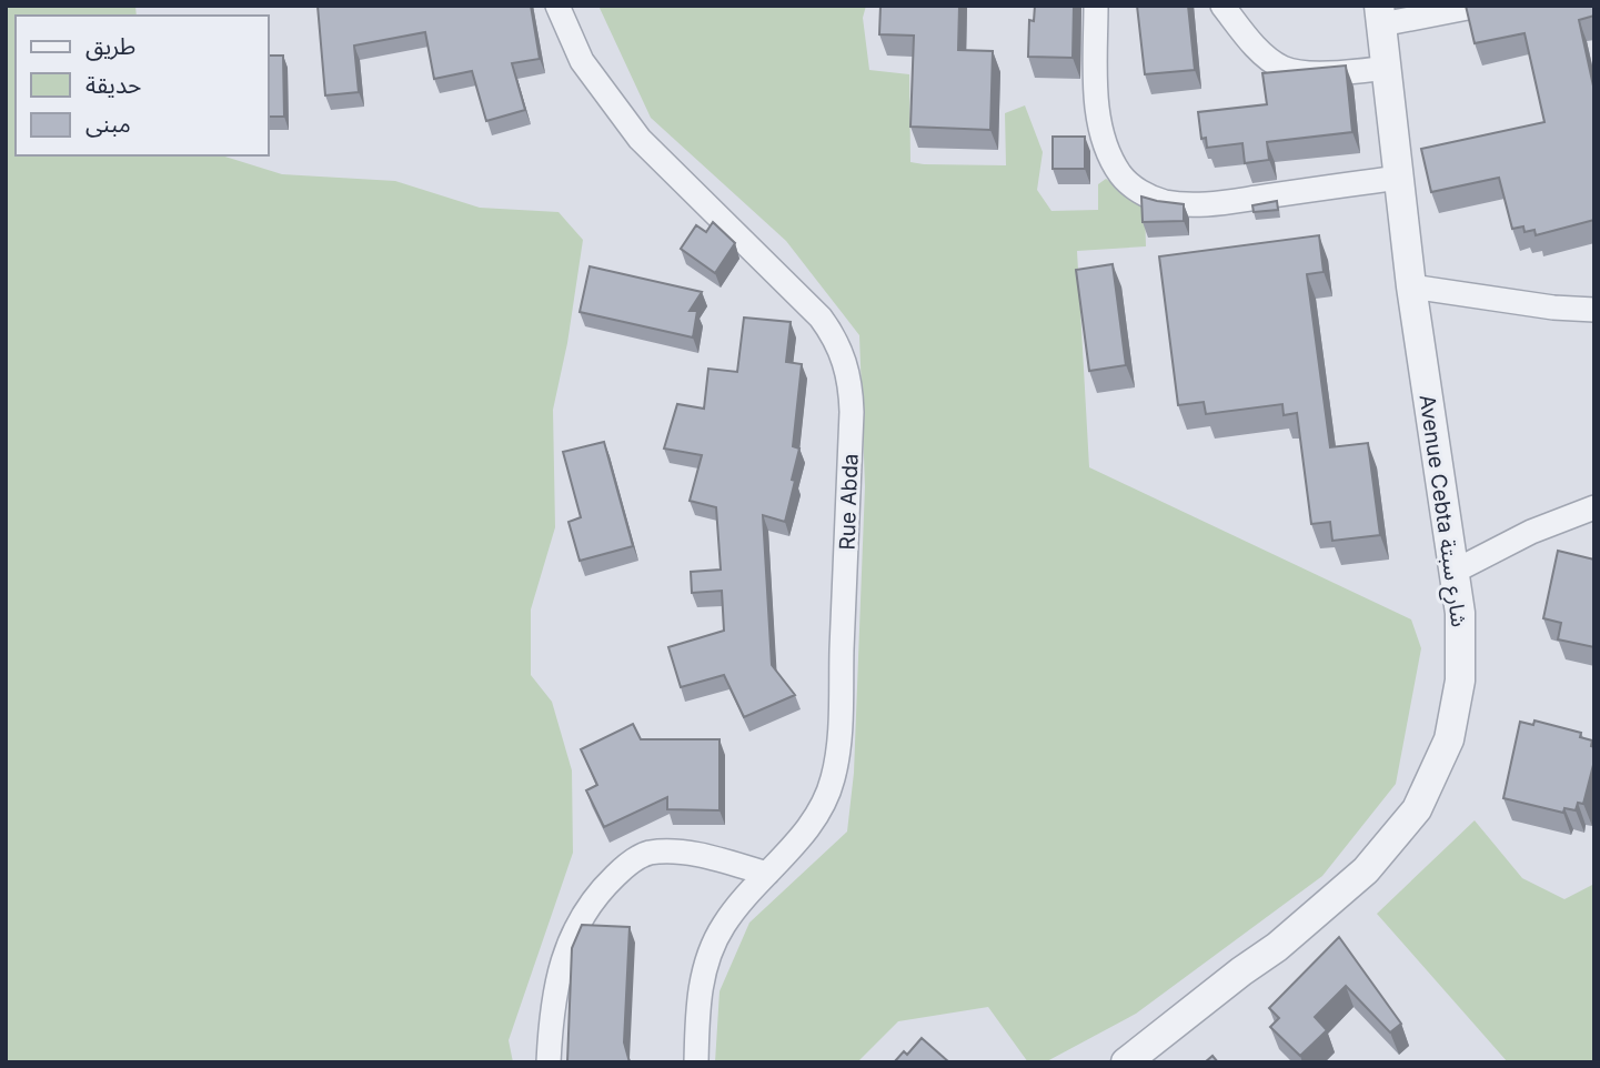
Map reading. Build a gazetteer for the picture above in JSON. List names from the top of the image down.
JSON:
{
  "streets": {
    "street": ["Rue Abda", "Avenue Cebta شارع سبتة"]
  },
  "legend": ["طريق", "حديقة", "مبنى"]
}
